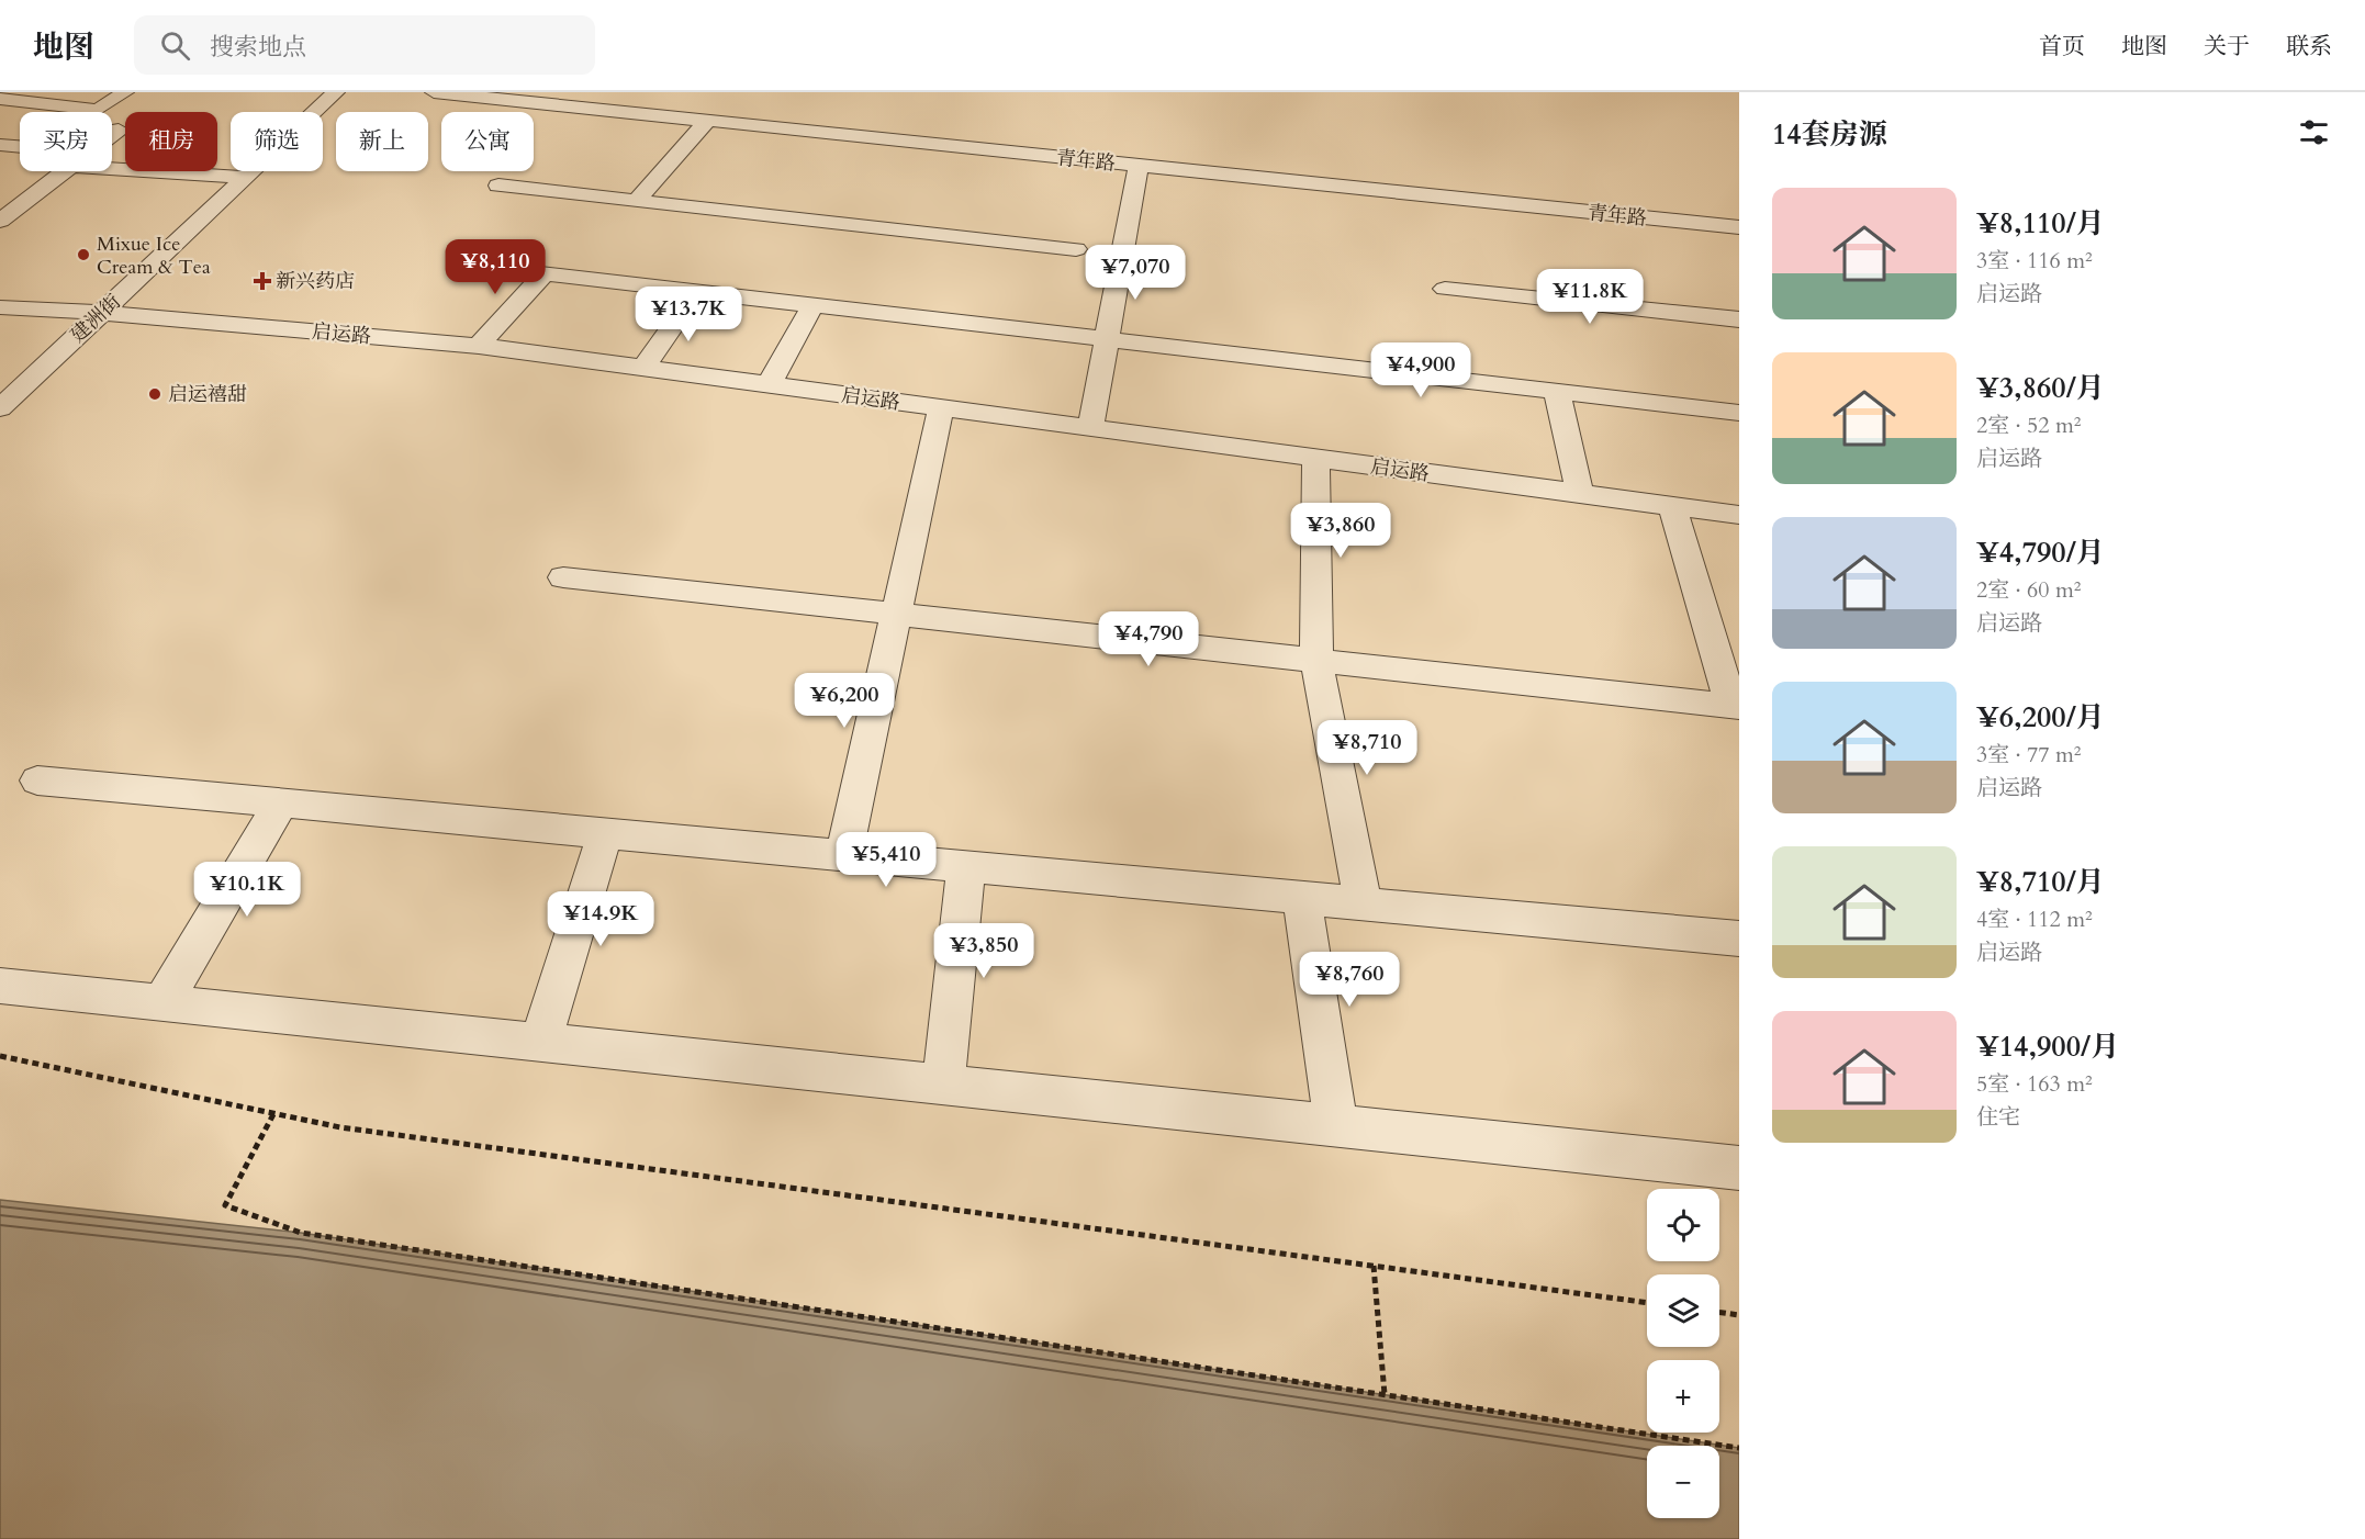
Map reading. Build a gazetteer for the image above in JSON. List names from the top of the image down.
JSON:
{
  "streets": {
    "street": ["青年路", "建洲街", "启运路"]
  },
  "crossings": [
    ["建洲街", "启运路"]
  ],
  "places": {
    "other": ["Mixue Ice Cream & Tea", "启运禧甜"],
    "health": ["新兴药店"]
  },
  "page": {
    "header": "地图",
    "search": "搜索地点",
    "nav": [
      "首页",
      "地图",
      "关于",
      "联系"
    ],
    "heading": "14套房源",
    "chip": [
      "买房",
      "租房",
      "筛选",
      "新上",
      "公寓"
    ],
    "list": [
      {
        "name": "¥8,110/月",
        "note": "3室 · 116 m² · 启运路"
      },
      {
        "name": "¥3,860/月",
        "note": "2室 · 52 m² · 启运路"
      },
      {
        "name": "¥4,790/月",
        "note": "2室 · 60 m² · 启运路"
      },
      {
        "name": "¥6,200/月",
        "note": "3室 · 77 m² · 启运路"
      },
      {
        "name": "¥8,710/月",
        "note": "4室 · 112 m² · 启运路"
      },
      {
        "name": "¥14,900/月",
        "note": "5室 · 163 m² · 住宅"
      }
    ],
    "price": [
      "¥8,110",
      "¥7,070",
      "¥11.8K",
      "¥13.7K",
      "¥4,900",
      "¥3,860",
      "¥4,790",
      "¥6,200",
      "¥8,710",
      "¥5,410",
      "¥10.1K",
      "¥14.9K",
      "¥3,850",
      "¥8,760"
    ],
    "map_buttons": ["+", "−"]
  }
}
